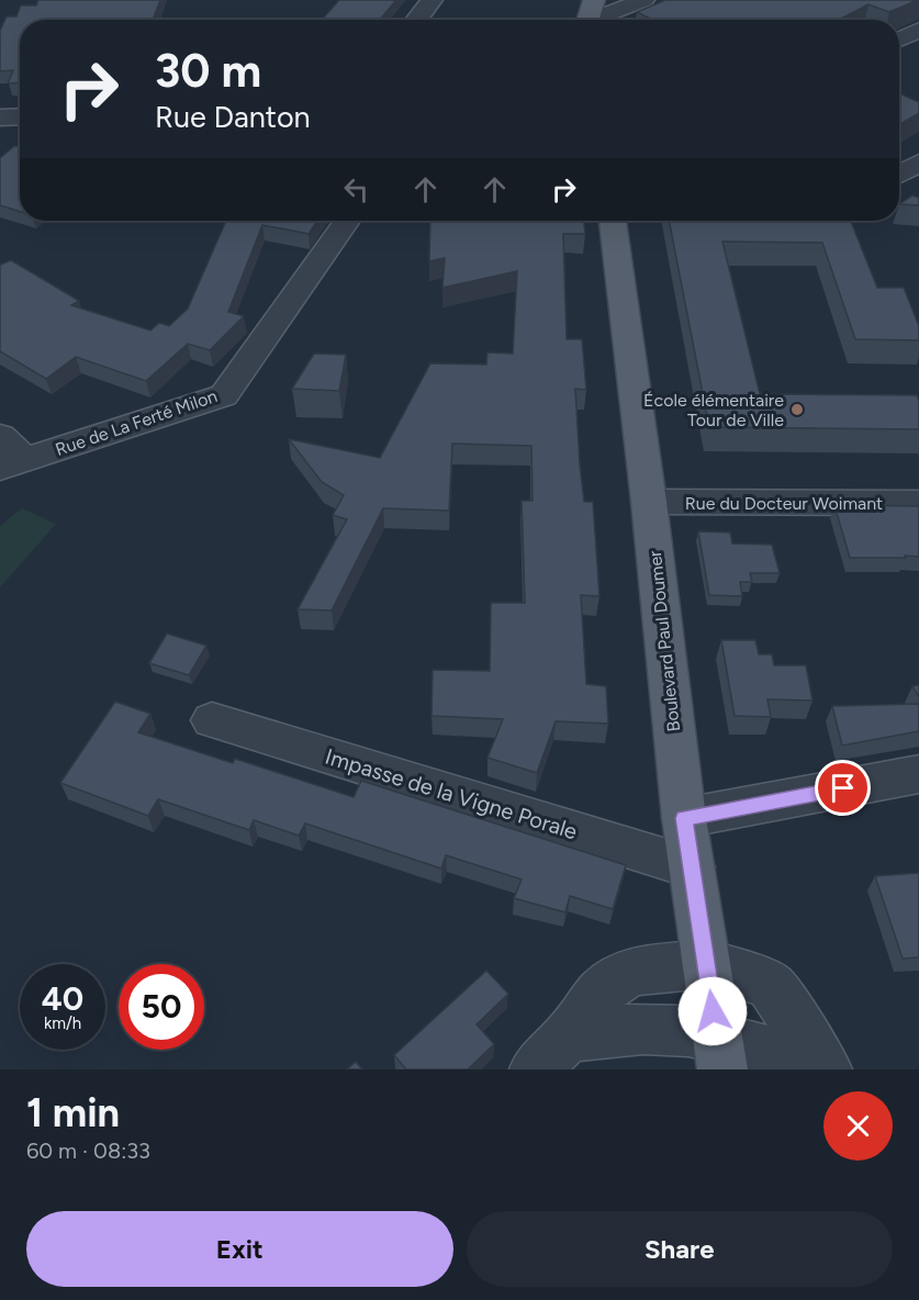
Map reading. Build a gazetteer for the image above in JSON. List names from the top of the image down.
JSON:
{
  "streets": {
    "main road": ["Boulevard Paul Doumer"],
    "street": ["Rue de La Ferté Milon", "Rue du Docteur Woimant", "Impasse de la Vigne Porale"]
  },
  "crossings": [
    ["Rue du Docteur Woimant", "Boulevard Paul Doumer"],
    ["Boulevard Paul Doumer", "Impasse de la Vigne Porale"]
  ],
  "places": ["École élémentaire Tour de Ville"],
  "page": {
    "turn": ["30 m", "Rue Danton"],
    "speed": "40 km/h",
    "limit": "50",
    "heading": ["1 min", "60 m · 08:33"],
    "buttons": ["Exit", "Share"]
  }
}
